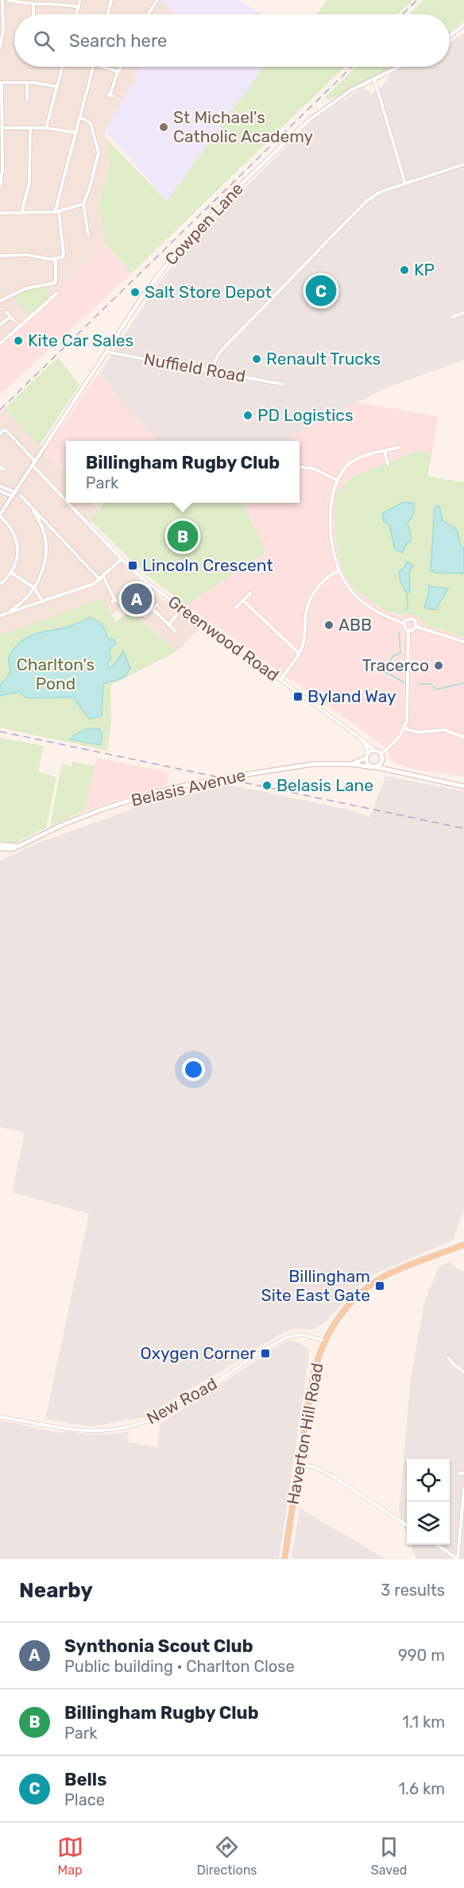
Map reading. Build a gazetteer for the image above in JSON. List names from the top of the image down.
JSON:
{
  "streets": {
    "main road": ["Belasis Avenue", "Haverton Hill Road"],
    "street": [
      "Cowpen Lane",
      "Nuffield Road",
      "Greenwood Road",
      "New Road"
    ]
  },
  "crossings": [
    ["Cowpen Lane", "Nuffield Road"],
    ["Cowpen Lane", "Greenwood Road"],
    ["Greenwood Road", "Belasis Avenue"],
    ["New Road", "Haverton Hill Road"]
  ],
  "parks": ["Charlton's Pond"],
  "places": {
    "other": [
      "St Michael's Catholic Academy",
      "KP",
      "Salt Store Depot",
      "Kite Car Sales",
      "Renault Trucks",
      "PD Logistics",
      "ABB",
      "Tracerco",
      "Belasis Lane"
    ],
    "transit": [
      "Lincoln Crescent",
      "Byland Way",
      "Billingham Site East Gate",
      "Oxygen Corner"
    ]
  },
  "page": {
    "search": "Search here",
    "pins": ["C", "B", "A"],
    "popup": ["Billingham Rugby Club", "Park"],
    "heading": ["Nearby", "3 results"],
    "list": [
      {
        "mark": "A",
        "name": "Synthonia Scout Club",
        "note": "Public building · Charlton Close",
        "value": "990 m"
      },
      {
        "mark": "B",
        "name": "Billingham Rugby Club",
        "note": "Park",
        "value": "1.1 km"
      },
      {
        "mark": "C",
        "name": "Bells",
        "note": "Place",
        "value": "1.6 km"
      }
    ],
    "nav": ["Map", "Directions", "Saved"]
  }
}
